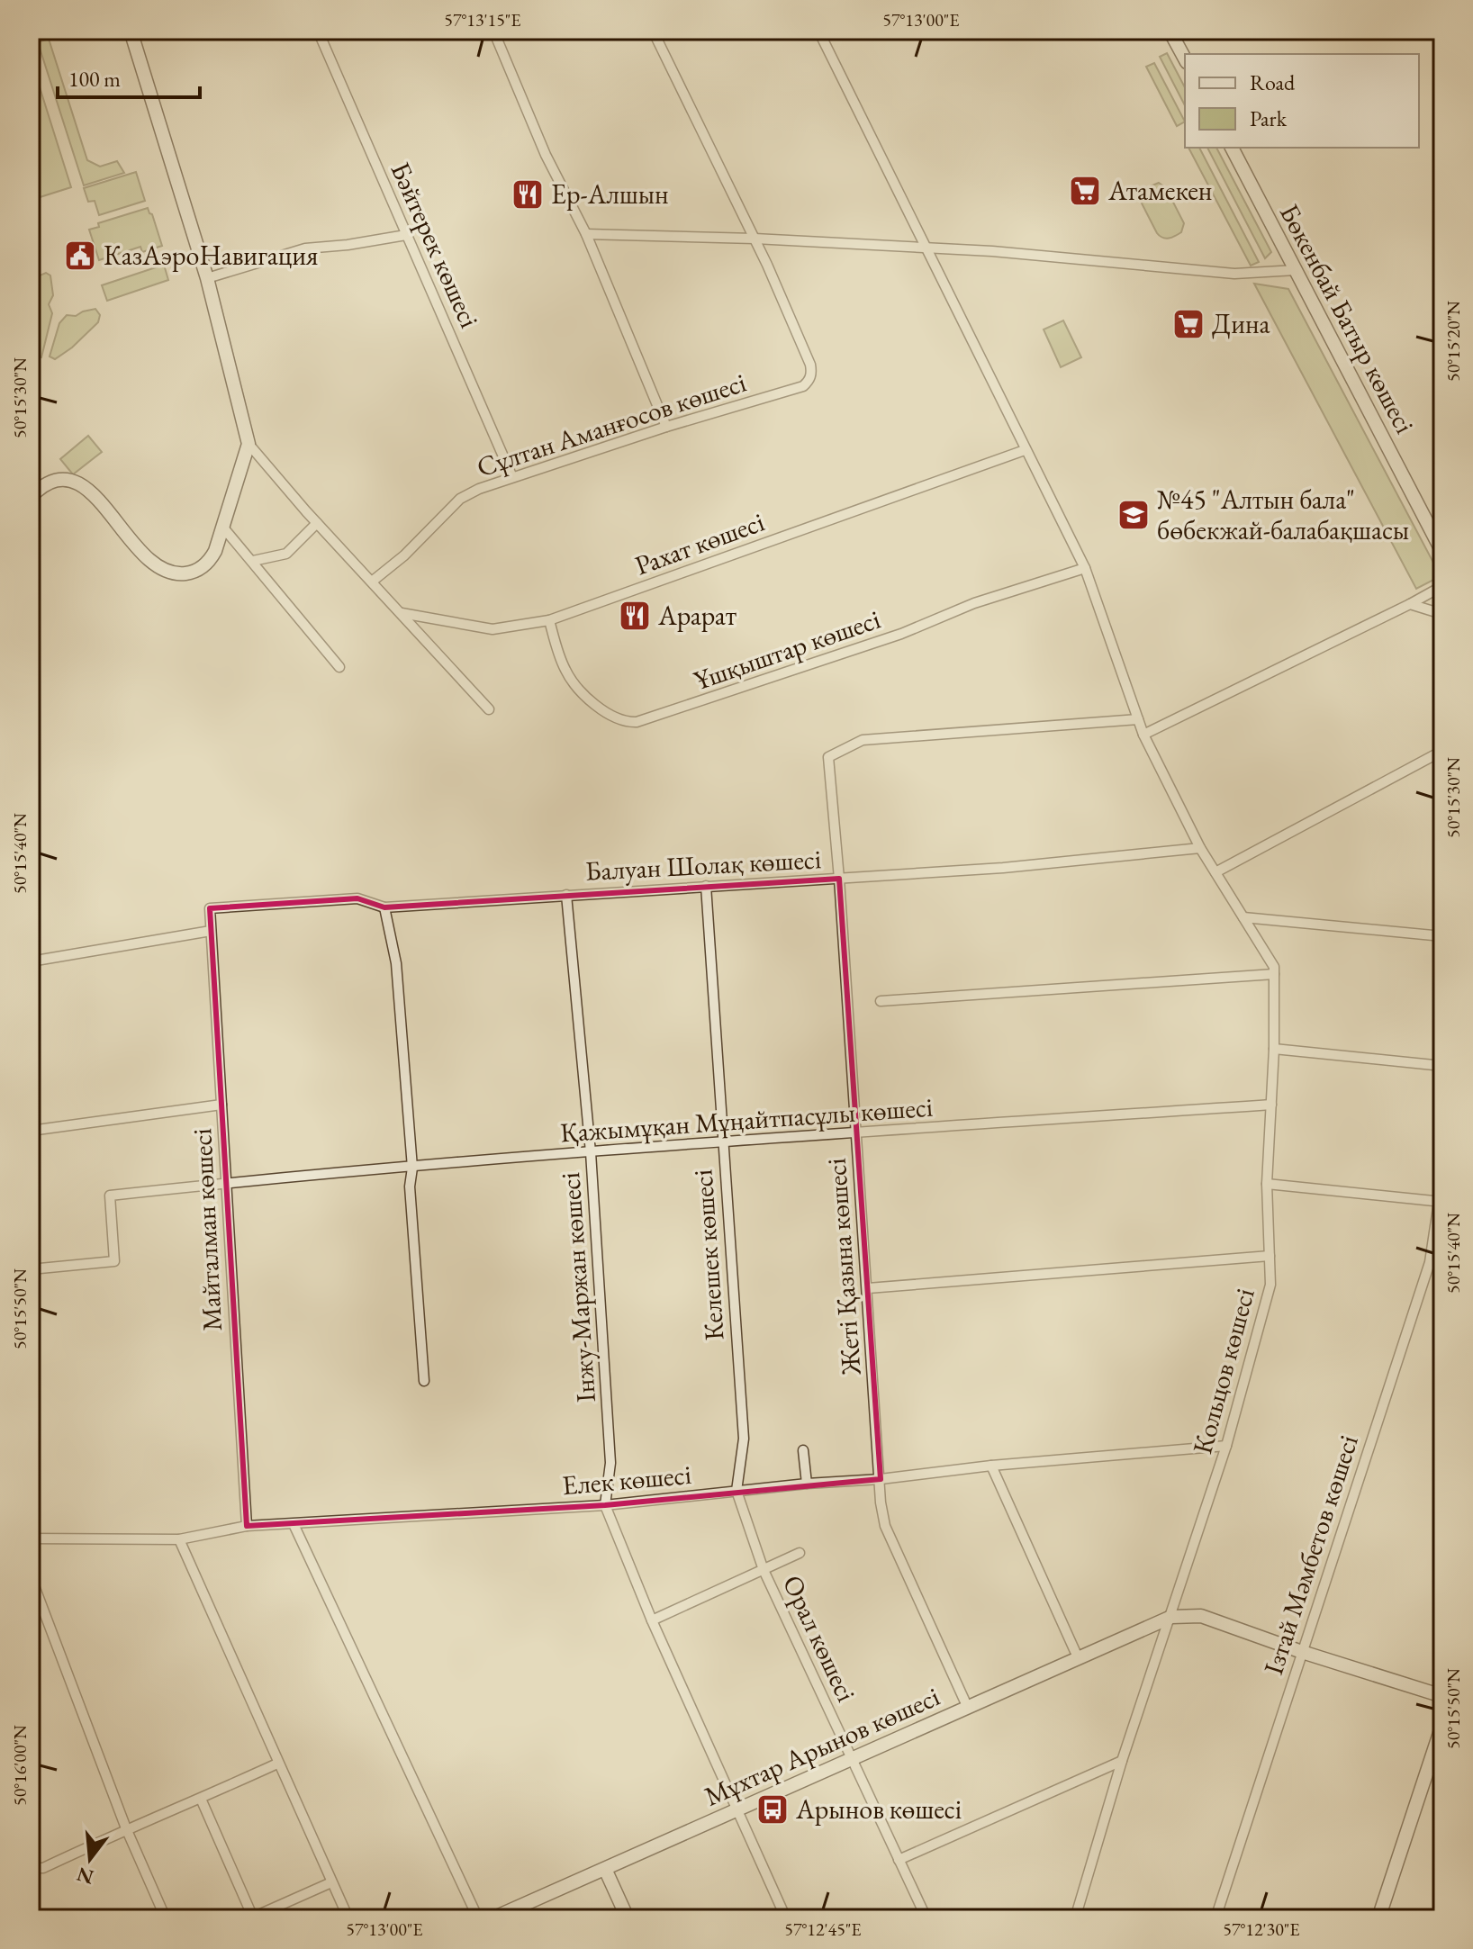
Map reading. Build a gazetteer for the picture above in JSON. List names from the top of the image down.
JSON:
{
  "streets": {
    "street": [
      "Бәйтерек көшесі",
      "Бөкенбай Батыр көшесі",
      "Сұлтан Аманғосов көшесі",
      "Рахат көшесі",
      "Ұшқыштар көшесі",
      "Балуан Шолақ көшесі",
      "Қажымұқан Мұңайтпасұлы көшесі",
      "Майталман көшесі",
      "Келешек көшесі",
      "Жеті Қазына көшесі",
      "Інжу-Маржан көшесі",
      "Кольцов көшесі",
      "Елек көшесі",
      "Ізтай Мәмбетов көшесі",
      "Орал көшесі",
      "Мұхтар Арынов көшесі"
    ]
  },
  "crossings": [
    ["Бәйтерек көшесі", "Сұлтан Аманғосов көшесі"],
    ["Рахат көшесі", "Ұшқыштар көшесі"],
    ["Рахат көшесі", "Кольцов көшесі"],
    ["Ұшқыштар көшесі", "Кольцов көшесі"],
    ["Балуан Шолақ көшесі", "Майталман көшесі"],
    ["Балуан Шолақ көшесі", "Келешек көшесі"],
    ["Балуан Шолақ көшесі", "Жеті Қазына көшесі"],
    ["Балуан Шолақ көшесі", "Інжу-Маржан көшесі"],
    ["Балуан Шолақ көшесі", "Кольцов көшесі"],
    ["Қажымұқан Мұңайтпасұлы көшесі", "Майталман көшесі"],
    ["Қажымұқан Мұңайтпасұлы көшесі", "Келешек көшесі"],
    ["Қажымұқан Мұңайтпасұлы көшесі", "Жеті Қазына көшесі"],
    ["Қажымұқан Мұңайтпасұлы көшесі", "Інжу-Маржан көшесі"],
    ["Қажымұқан Мұңайтпасұлы көшесі", "Кольцов көшесі"],
    ["Майталман көшесі", "Елек көшесі"],
    ["Келешек көшесі", "Елек көшесі"],
    ["Келешек көшесі", "Орал көшесі"],
    ["Жеті Қазына көшесі", "Кольцов көшесі"],
    ["Жеті Қазына көшесі", "Елек көшесі"],
    ["Жеті Қазына көшесі", "Мұхтар Арынов көшесі"],
    ["Інжу-Маржан көшесі", "Елек көшесі"],
    ["Кольцов көшесі", "Елек көшесі"],
    ["Кольцов көшесі", "Мұхтар Арынов көшесі"],
    ["Елек көшесі", "Орал көшесі"],
    ["Орал көшесі", "Мұхтар Арынов көшесі"]
  ],
  "places": {
    "supermarket": ["Атамекен", "Дина"],
    "restaurant": ["Ер-Алшын", "Арарат"],
    "public building": ["КазАэроНавигация"],
    "school or university": ["№45 \"Алтын бала\" бөбекжай-балабақшасы"],
    "bus stop": ["Арынов көшесі"]
  },
  "legend": ["Road", "Park"],
  "scale_bar": "100 m",
  "north": "bottom",
  "coordinates": [
    "57°13'15\"E",
    "57°13'00\"E",
    "50°15'20\"N",
    "50°15'30\"N",
    "50°15'40\"N",
    "50°15'50\"N",
    "50°16'00\"N",
    "57°12'45\"E",
    "57°12'30\"E"
  ]
}
